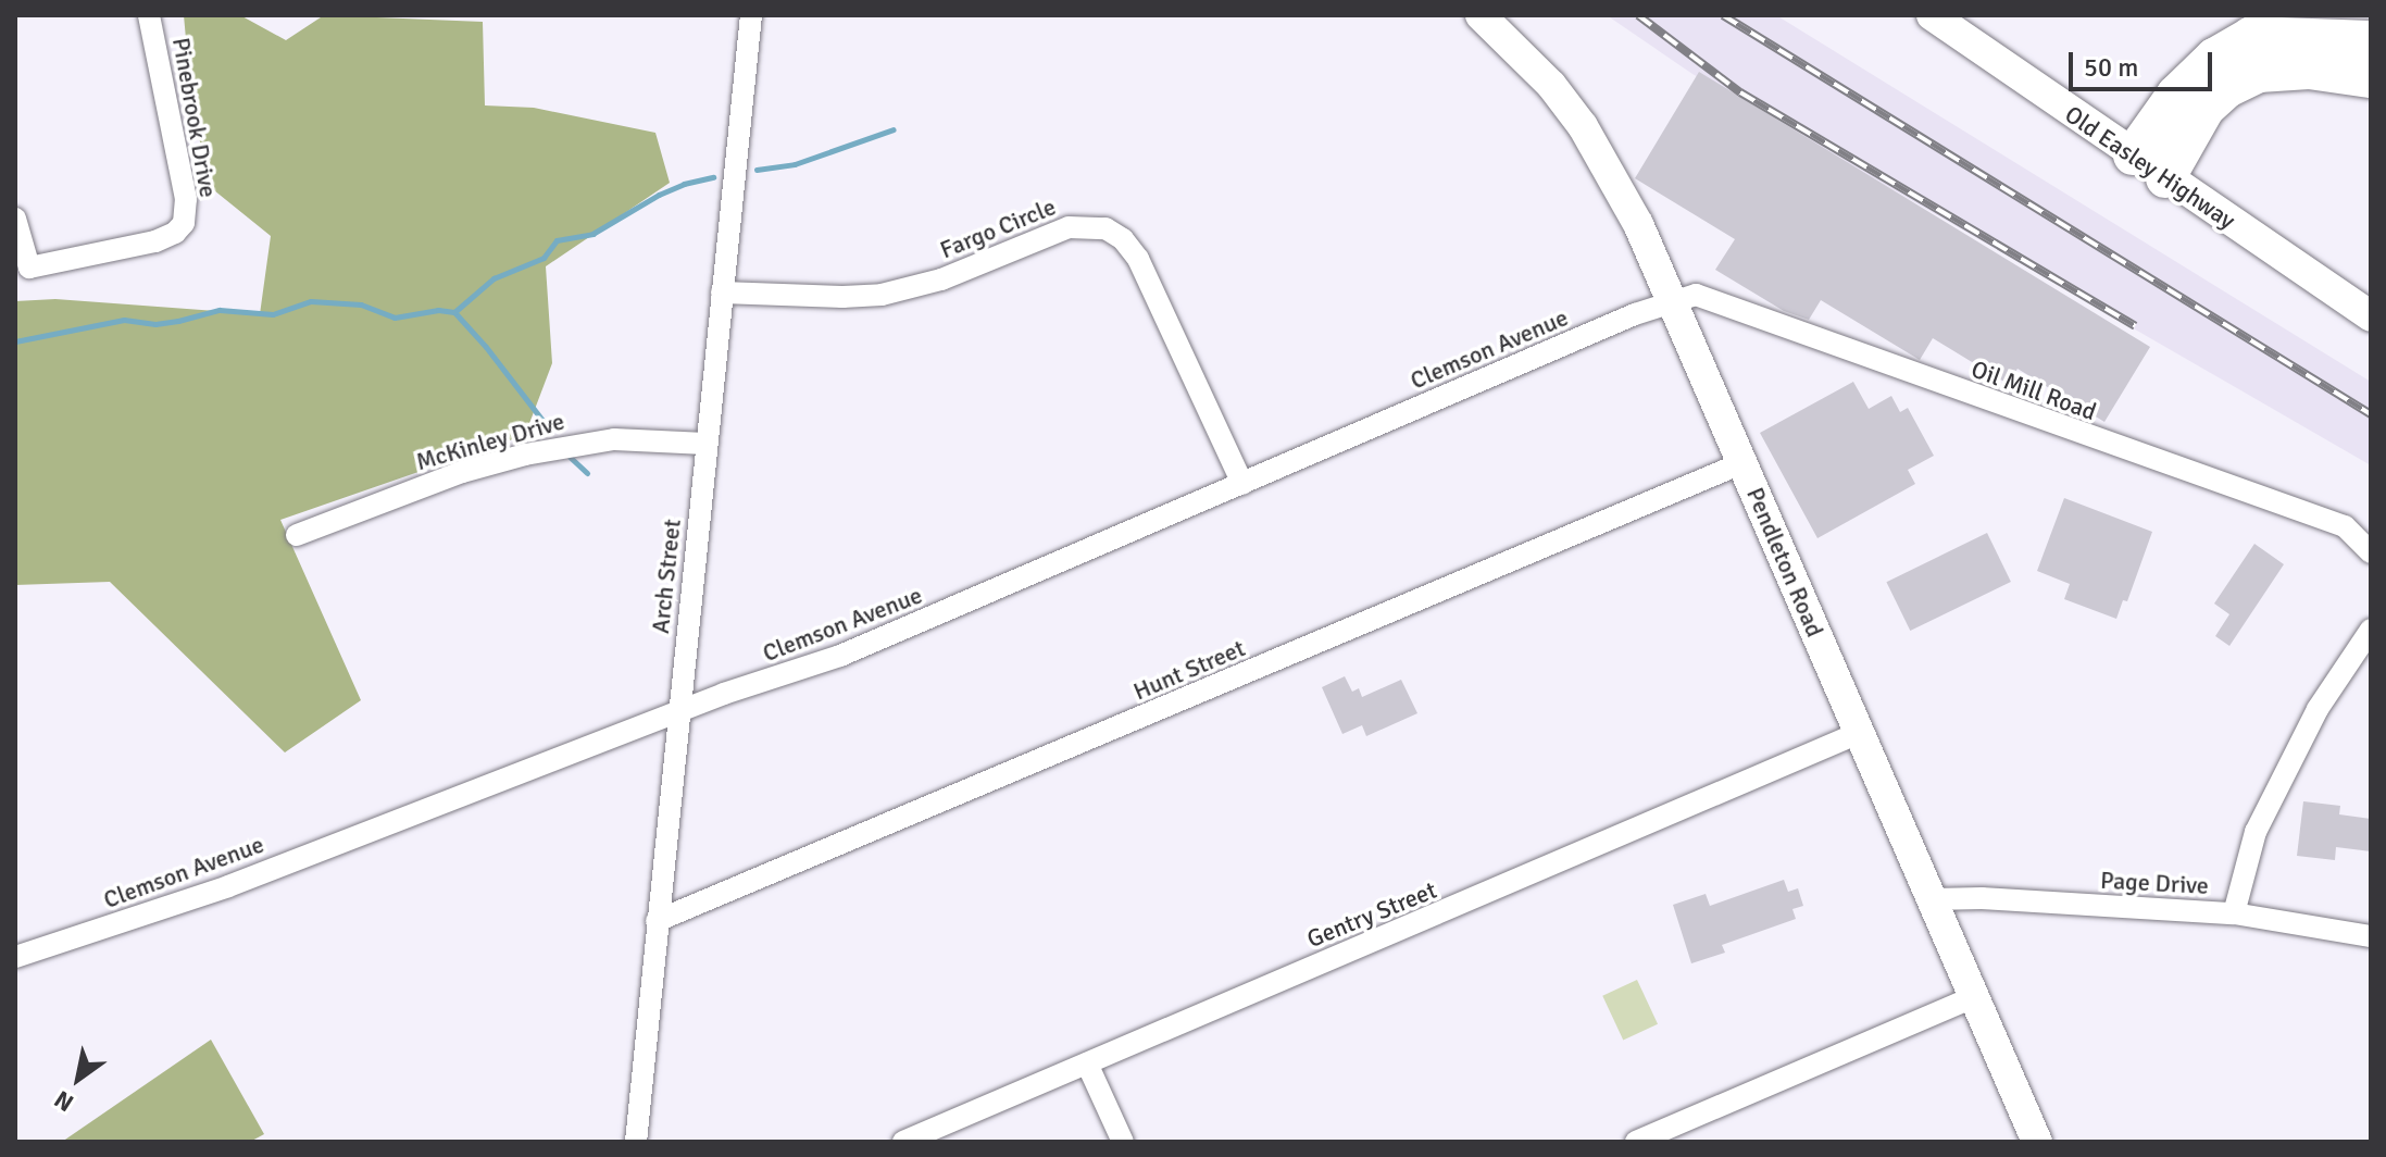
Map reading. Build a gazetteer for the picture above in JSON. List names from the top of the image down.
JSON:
{
  "streets": {
    "street": [
      "Pinebrook Drive",
      "Old Easley Highway",
      "Fargo Circle",
      "Clemson Avenue",
      "Oil Mill Road",
      "McKinley Drive",
      "Pendleton Road",
      "Arch Street",
      "Hunt Street",
      "Page Drive",
      "Gentry Street"
    ]
  },
  "crossings": [
    ["Fargo Circle", "Clemson Avenue"],
    ["Fargo Circle", "Arch Street"],
    ["Clemson Avenue", "Oil Mill Road"],
    ["Clemson Avenue", "Pendleton Road"],
    ["Clemson Avenue", "Arch Street"],
    ["Oil Mill Road", "Pendleton Road"],
    ["McKinley Drive", "Arch Street"],
    ["Pendleton Road", "Hunt Street"],
    ["Pendleton Road", "Page Drive"],
    ["Pendleton Road", "Gentry Street"],
    ["Arch Street", "Hunt Street"]
  ],
  "scale_bar": "50 m",
  "north": "bottom left"
}
